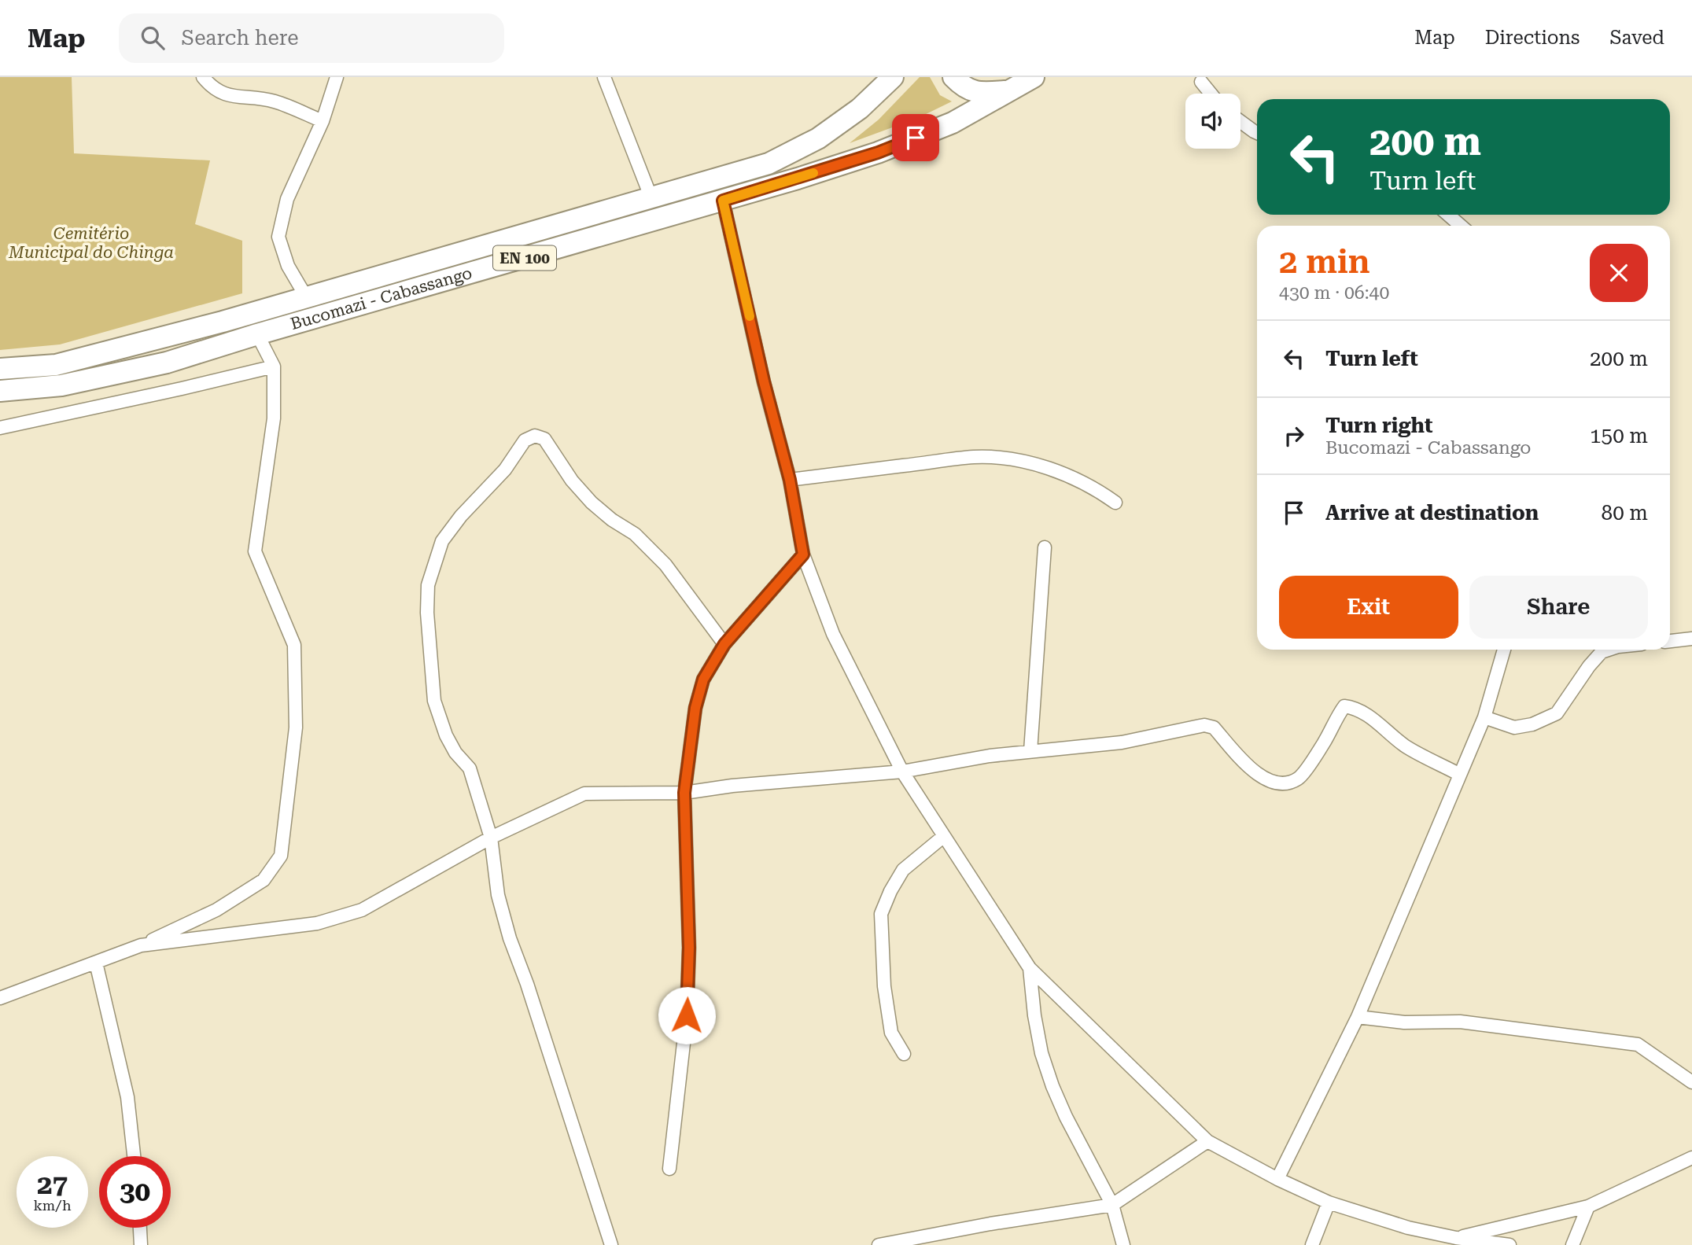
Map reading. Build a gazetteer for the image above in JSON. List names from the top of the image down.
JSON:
{
  "streets": {
    "main road": ["EN 100", "Bucomazi - Cabassango"]
  },
  "parks": ["Cemitério Municipal do Chinga"],
  "page": {
    "header": "Map",
    "search": "Search here",
    "nav": ["Map", "Directions", "Saved"],
    "turn": ["200 m", "Turn left"],
    "heading": ["2 min", "430 m · 06:40"],
    "list": [
      {
        "name": "Turn left",
        "value": "200 m"
      },
      {
        "name": "Turn right",
        "note": "Bucomazi - Cabassango",
        "value": "150 m"
      },
      {
        "name": "Arrive at destination",
        "value": "80 m"
      }
    ],
    "buttons": ["Exit", "Share"],
    "speed": "27 km/h",
    "limit": "30"
  }
}
